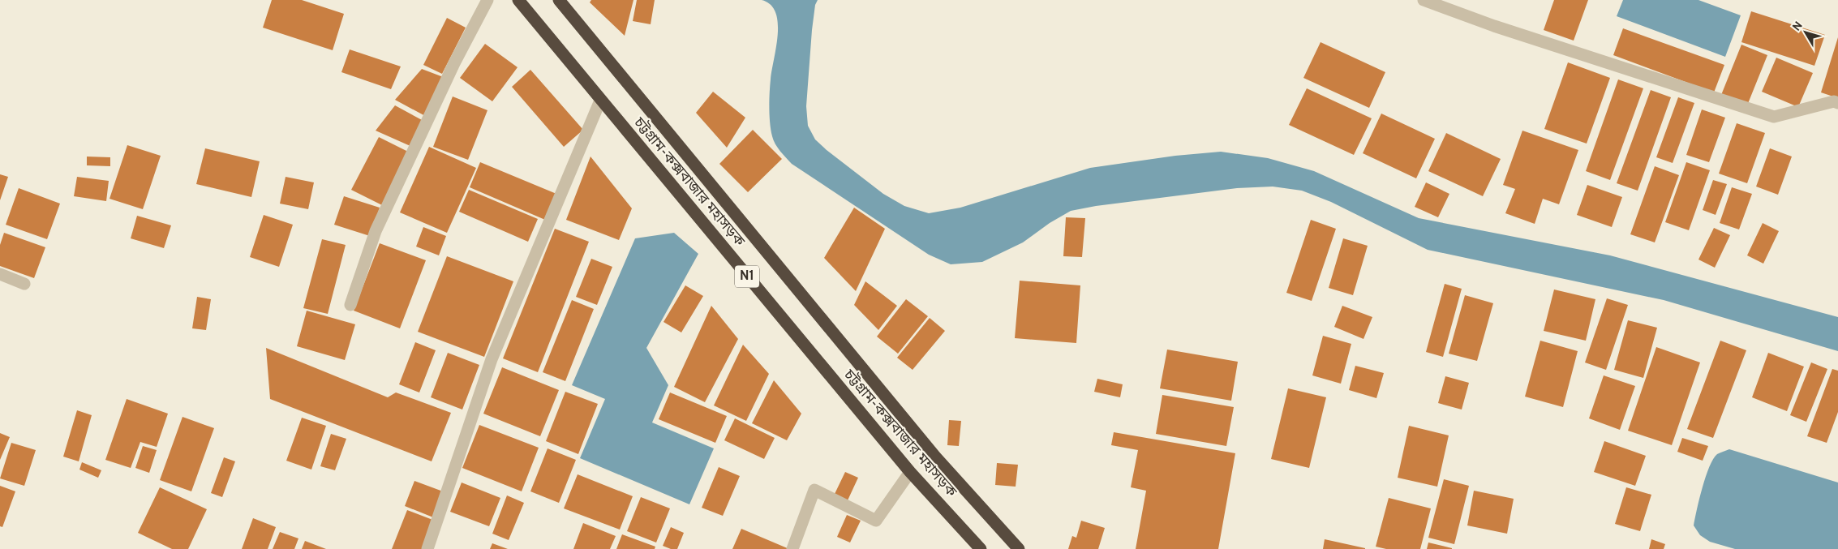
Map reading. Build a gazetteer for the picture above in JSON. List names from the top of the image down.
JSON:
{
  "streets": {
    "highway": ["চট্টগ্রাম-কক্সবাজার মহাসড়ক", "N1"]
  },
  "north": "top left"
}
